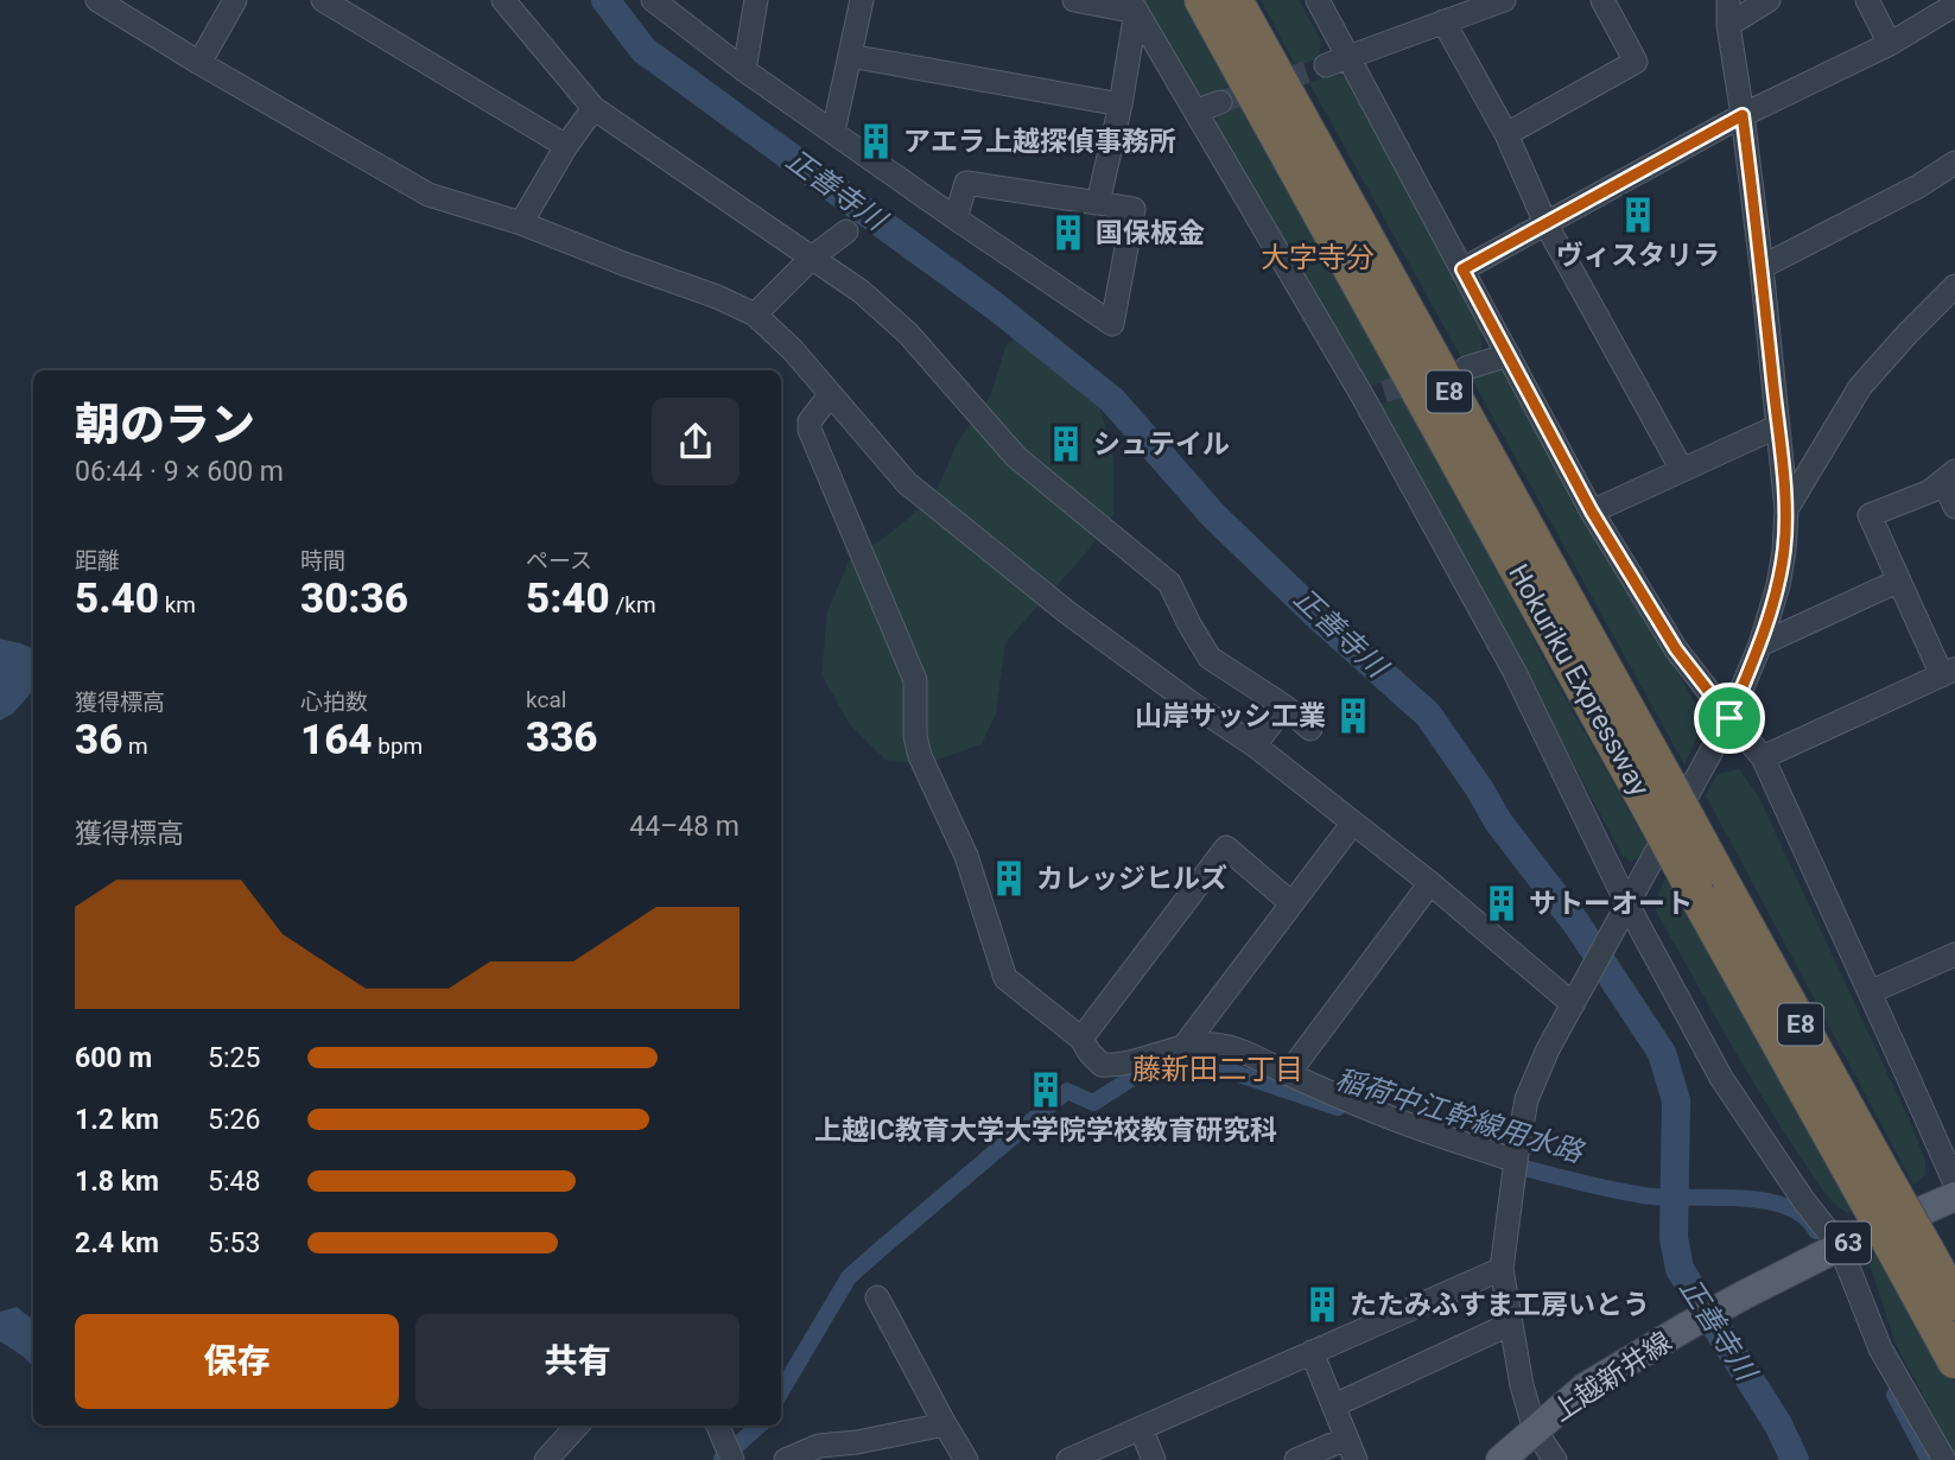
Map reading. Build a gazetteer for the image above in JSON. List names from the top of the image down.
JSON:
{
  "streets": {
    "highway": ["E8", "Hokuriku Expressway"],
    "main road": ["63", "上越新井線"]
  },
  "districts": ["大字寺分", "藤新田二丁目"],
  "water": ["正善寺川", "稲荷中江幹線用水路"],
  "places": {
    "building": [
      "アエラ上越探偵事務所",
      "ヴィスタリラ",
      "国保板金",
      "シュテイル",
      "山岸サッシ工業",
      "カレッジヒルズ",
      "サトーオート",
      "上越IC教育大学大学院学校教育研究科",
      "たたみふすま工房いとう"
    ]
  },
  "page": {
    "heading": ["朝のラン", "06:44 · 9 × 600 m"],
    "stats": [
      ["距離", "5.40 km"],
      ["時間", "30:36"],
      ["ペース", "5:40 /km"],
      ["獲得標高", "36 m"],
      ["心拍数", "164 bpm"],
      ["kcal", "336"]
    ],
    "chart": ["獲得標高", "44–48 m"],
    "list": [
      {
        "name": "600 m",
        "note": "5:25"
      },
      {
        "name": "1.2 km",
        "note": "5:26"
      },
      {
        "name": "1.8 km",
        "note": "5:48"
      },
      {
        "name": "2.4 km",
        "note": "5:53"
      }
    ],
    "buttons": ["保存", "共有"]
  }
}
